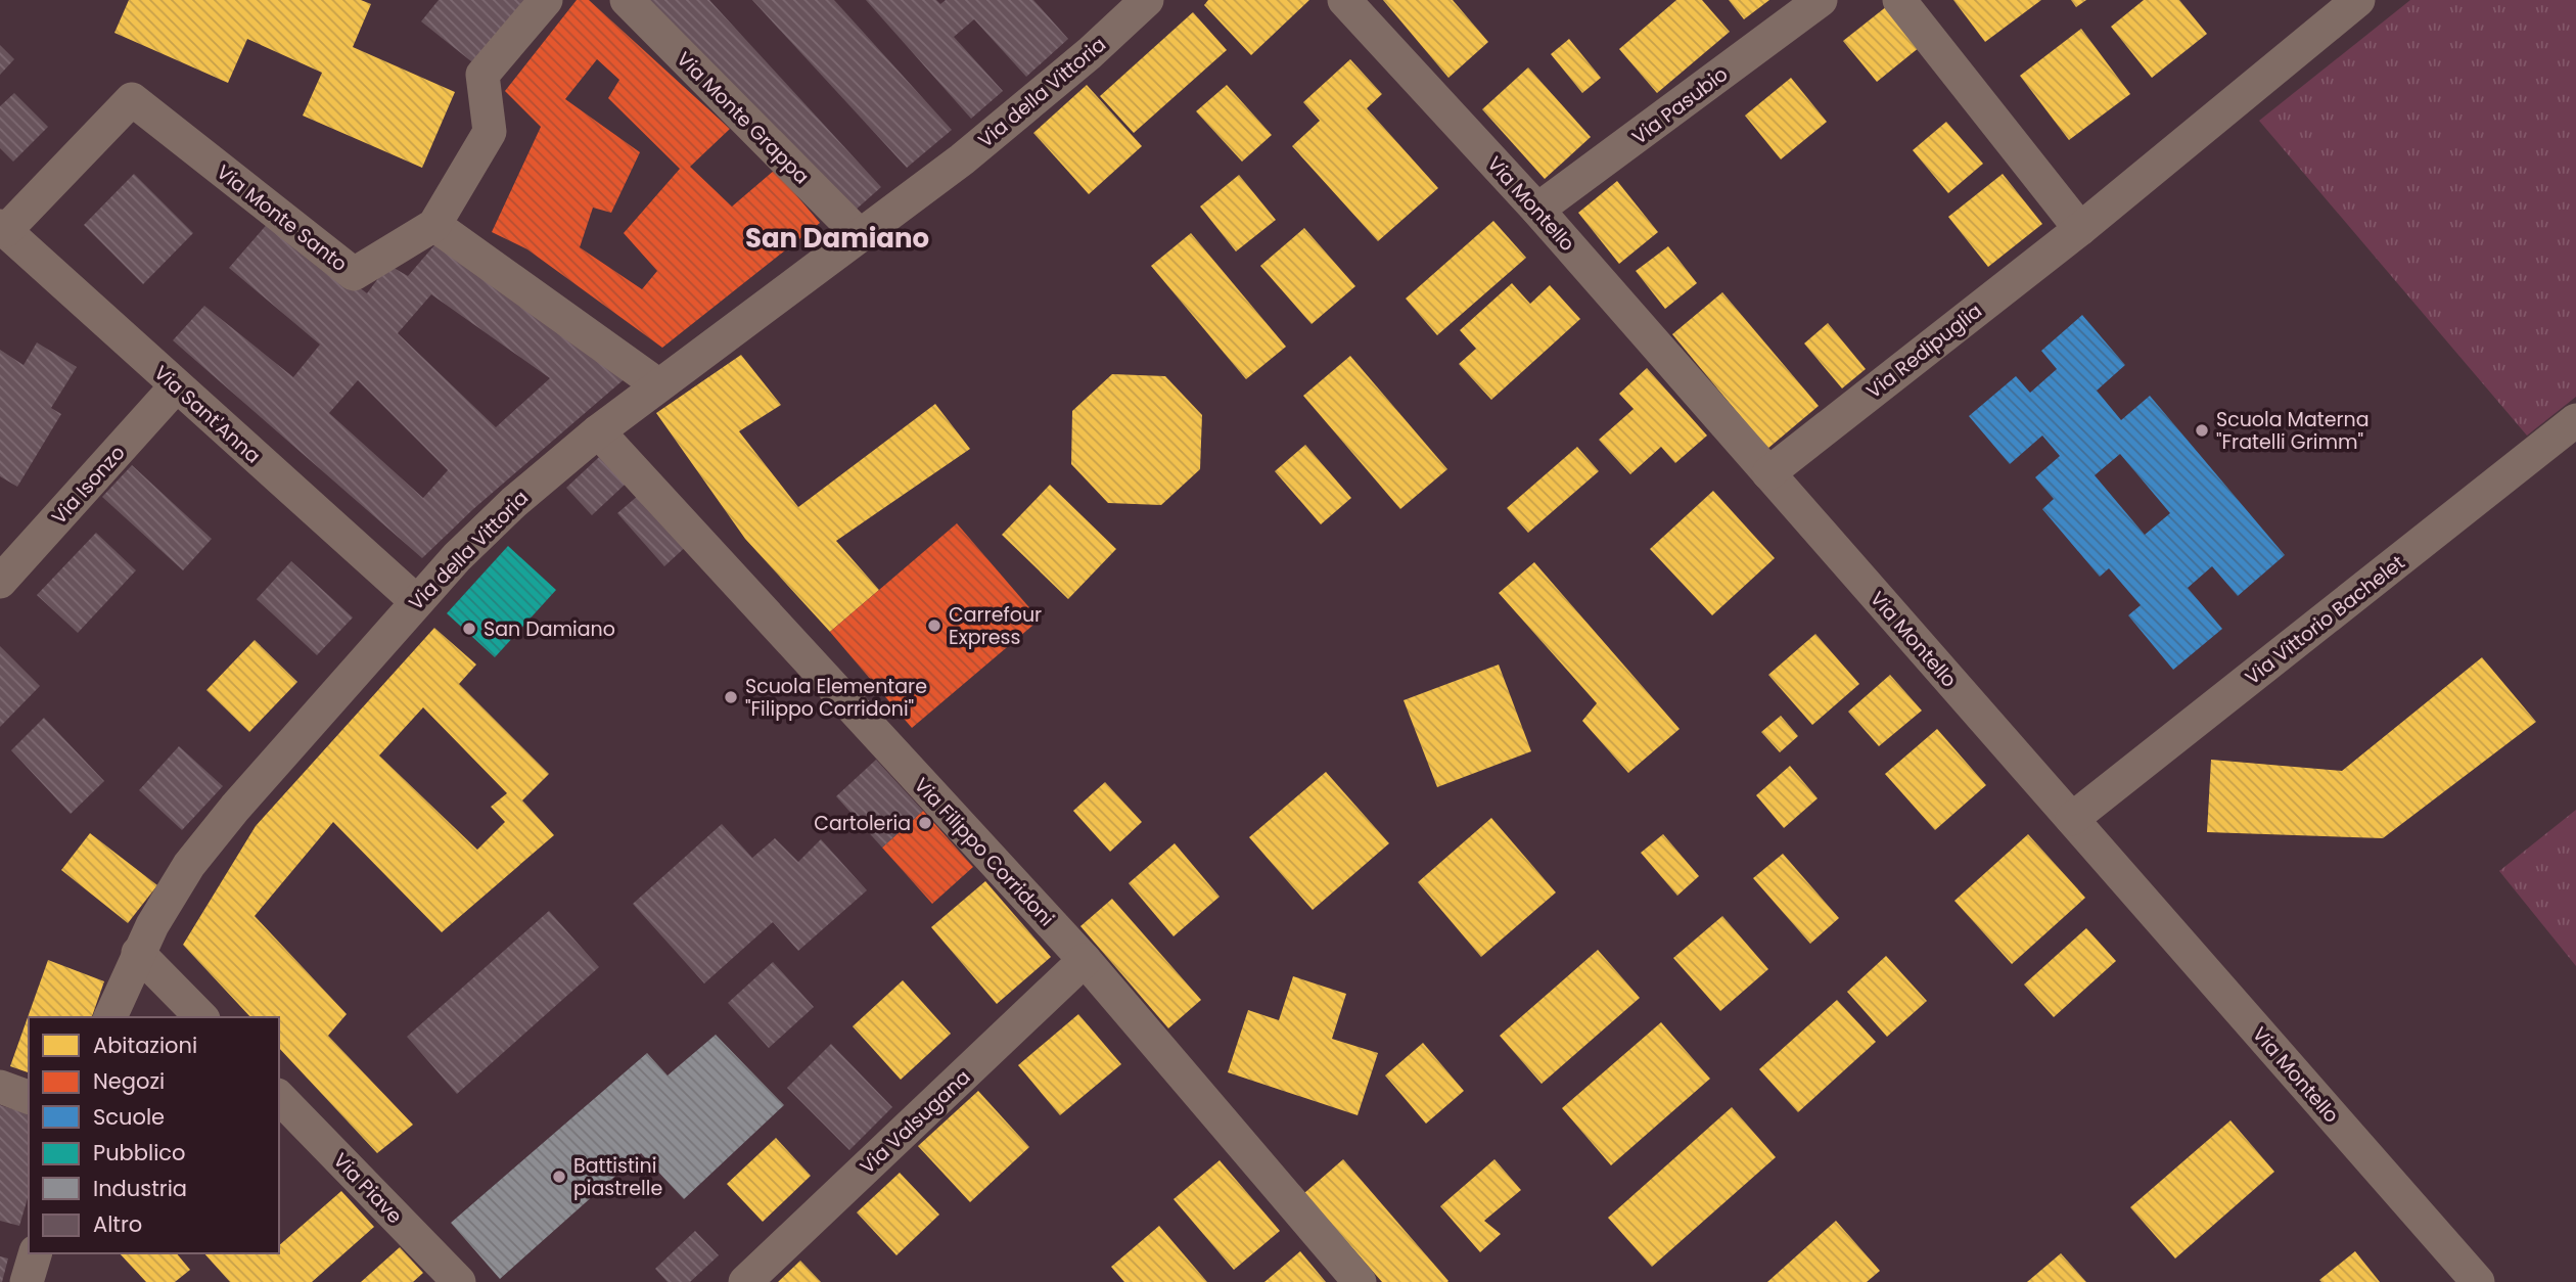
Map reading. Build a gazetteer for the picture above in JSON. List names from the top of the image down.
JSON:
{
  "streets": {
    "street": [
      "Via della Vittoria",
      "Via Pasubio",
      "Via Monte Grappa",
      "Via Montello",
      "Via Monte Santo",
      "Via Redipuglia",
      "Via Sant'Anna",
      "Via Isonzo",
      "Via Vittorio Bachelet",
      "Via Filippo Corridoni",
      "Via Valsugana",
      "Via Piave"
    ]
  },
  "crossings": [
    ["Via della Vittoria", "Via Monte Grappa"],
    ["Via della Vittoria", "Via Sant'Anna"],
    ["Via della Vittoria", "Via Filippo Corridoni"],
    ["Via Pasubio", "Via Montello"],
    ["Via Montello", "Via Redipuglia"],
    ["Via Montello", "Via Vittorio Bachelet"],
    ["Via Monte Santo", "Via Sant'Anna"],
    ["Via Sant'Anna", "Via Isonzo"],
    ["Via Filippo Corridoni", "Via Valsugana"]
  ],
  "districts": ["San Damiano"],
  "places": [
    "Scuola Materna \"Fratelli Grimm\"",
    "Carrefour Express",
    "San Damiano",
    "Scuola Elementare \"Filippo Corridoni\"",
    "Cartoleria",
    "Battistini piastrelle"
  ],
  "legend": [
    "Abitazioni",
    "Negozi",
    "Scuole",
    "Pubblico",
    "Industria",
    "Altro"
  ]
}
